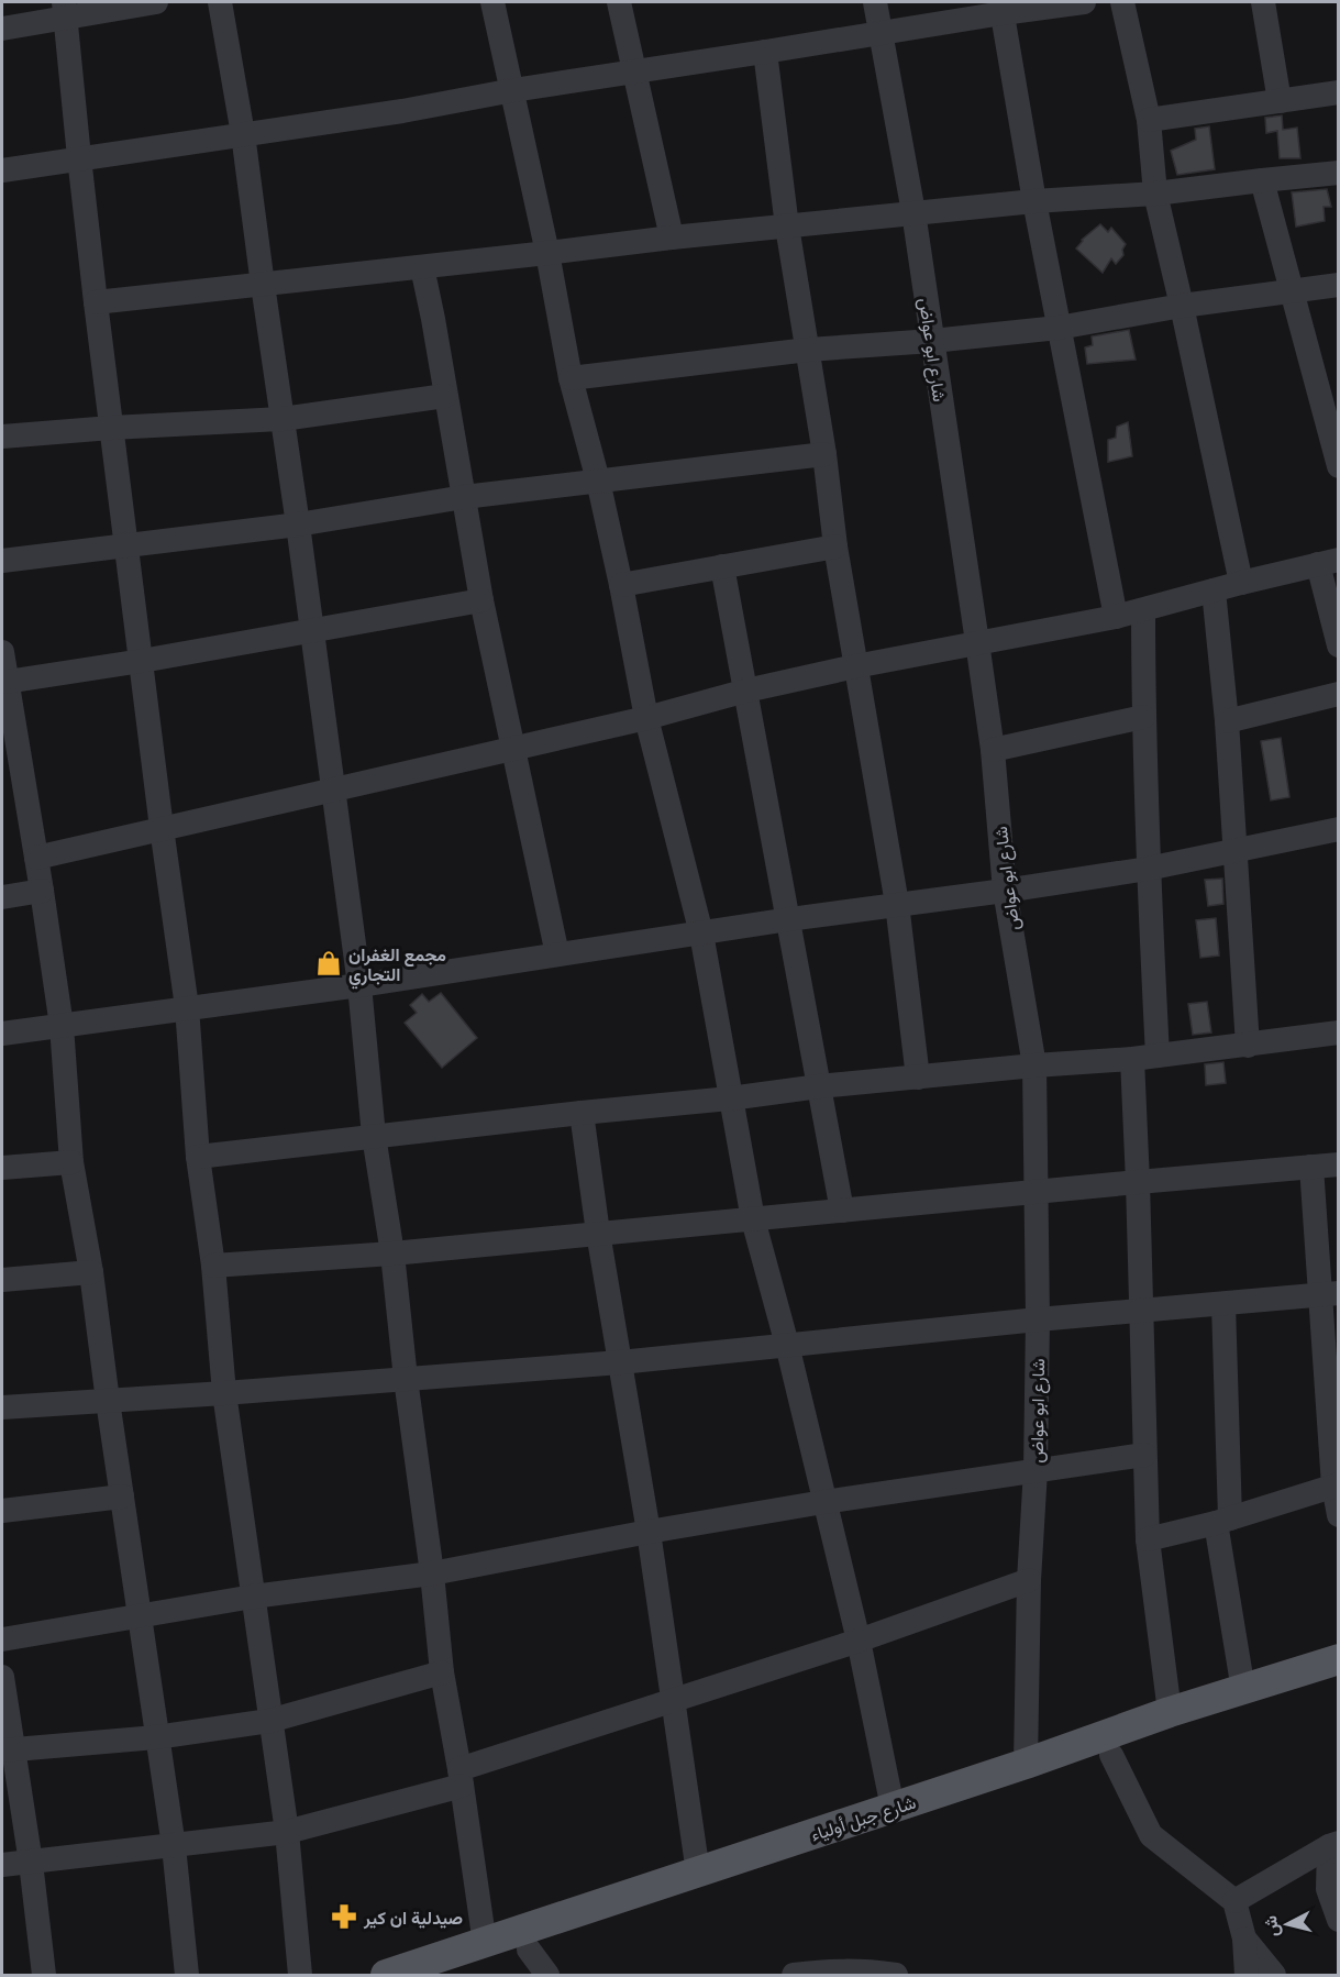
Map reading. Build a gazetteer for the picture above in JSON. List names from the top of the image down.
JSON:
{
  "streets": {
    "main road": ["شارع جبل أولياء"],
    "street": ["شارع ابو عواض"]
  },
  "crossings": [
    ["شارع ابو عواض", "شارع جبل أولياء"]
  ],
  "places": {
    "shop": ["مجمع الغفران التجاري"],
    "pharmacy": ["صيدلية ان كير"]
  },
  "north": "left"
}
